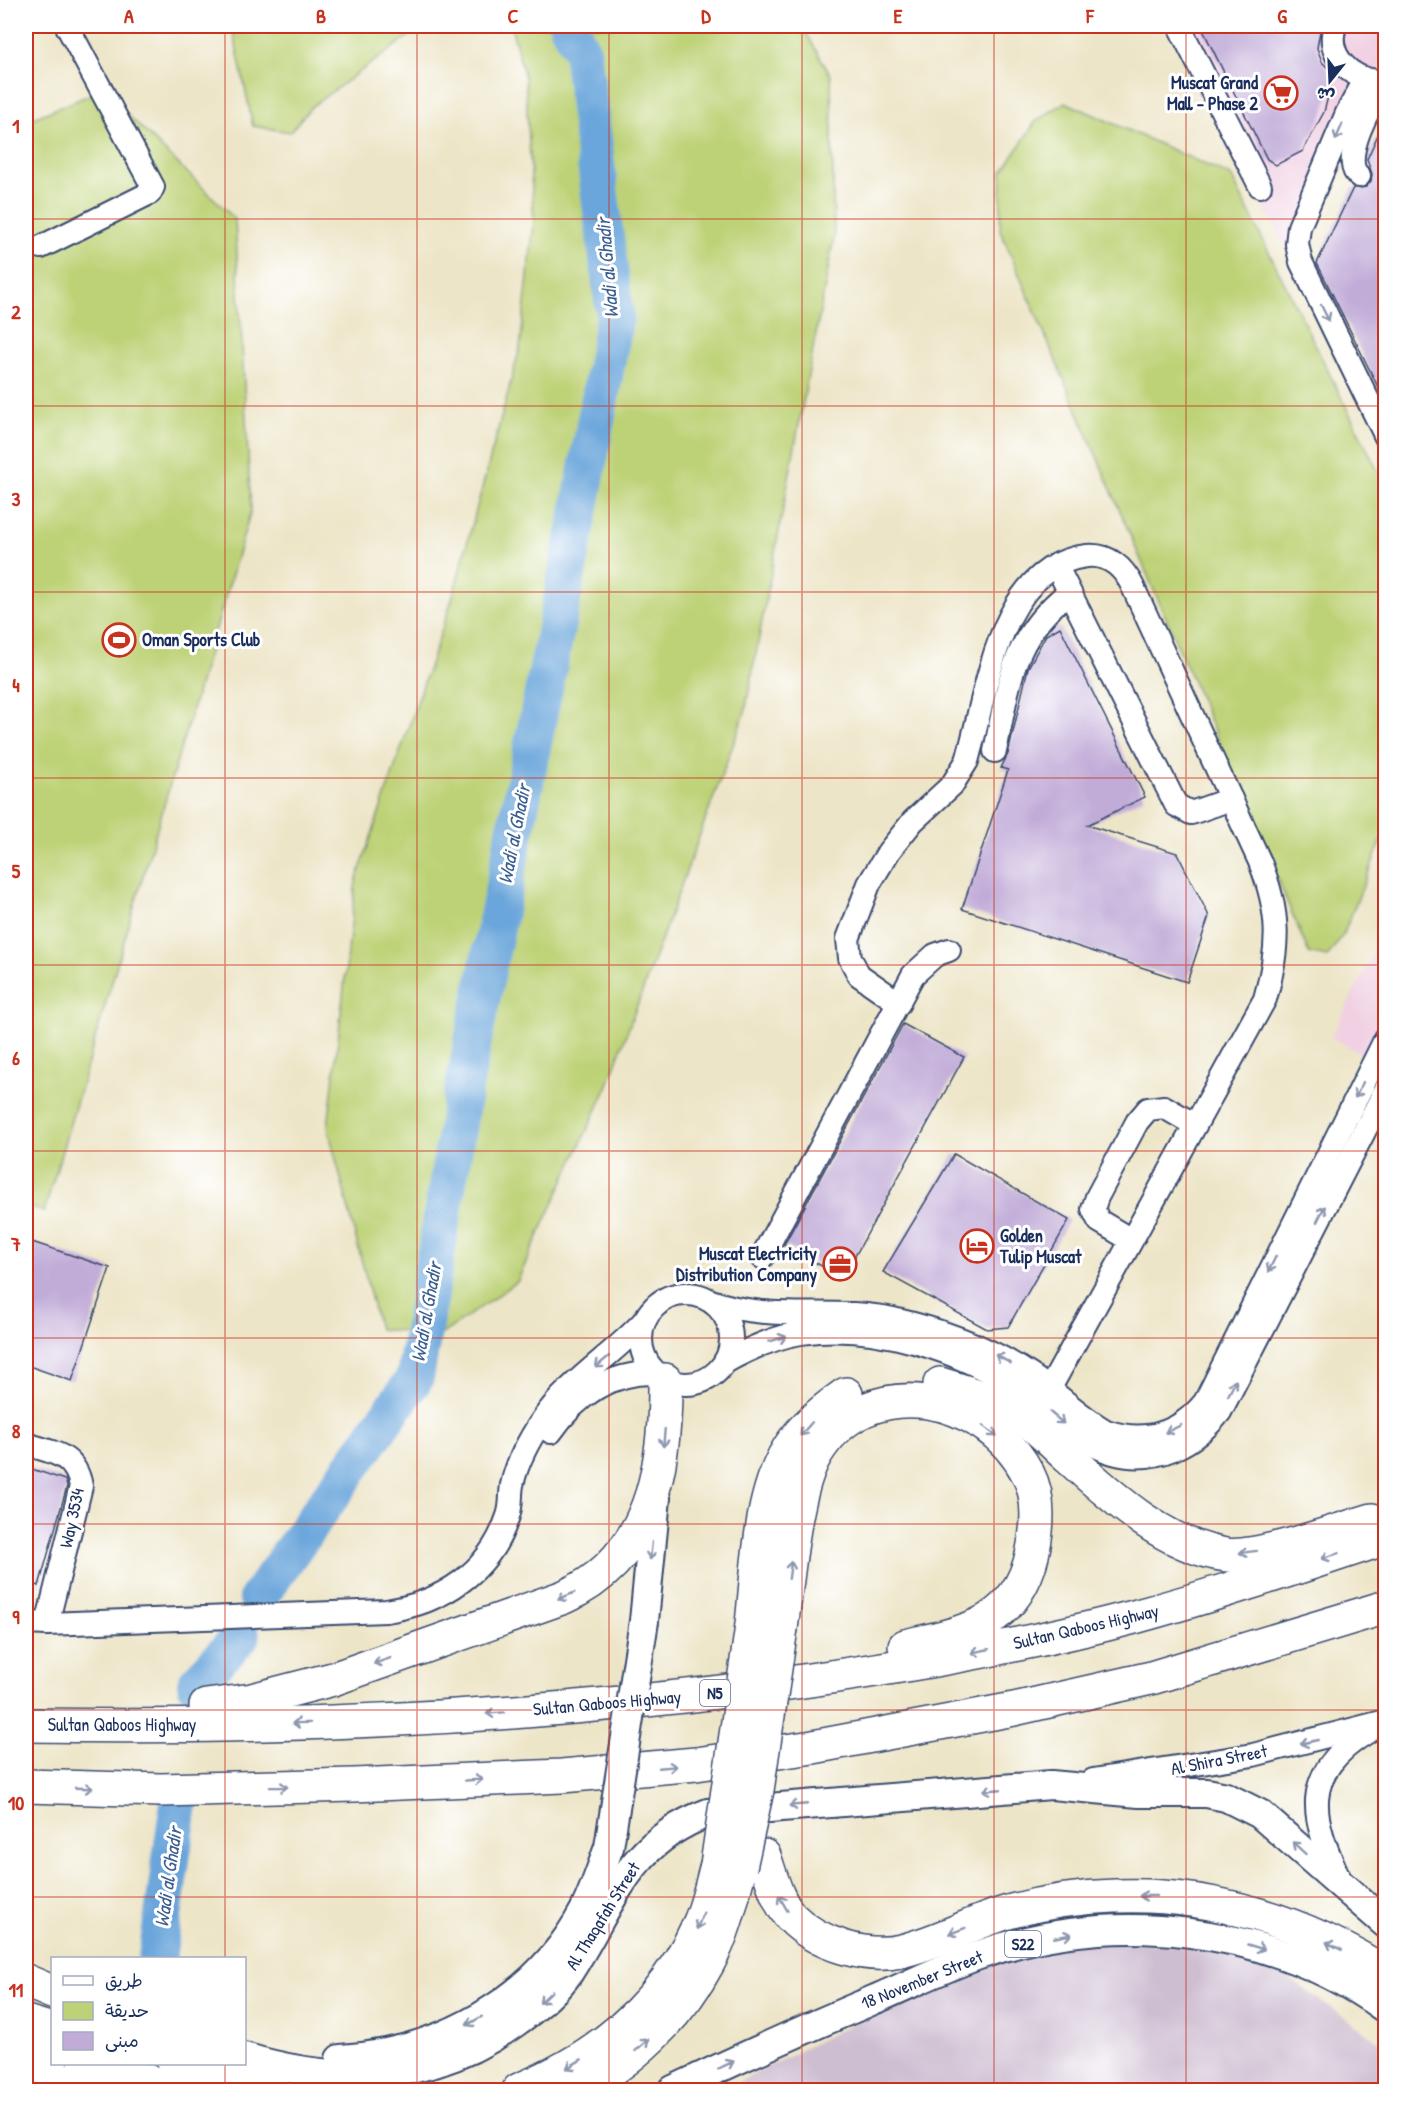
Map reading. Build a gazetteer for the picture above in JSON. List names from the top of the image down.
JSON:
{
  "streets": {
    "highway": ["Sultan Qaboos Highway", "N5"],
    "main road": ["Al Thaqafah Street", "S22", "18 November Street"],
    "street": ["Way 3534", "Al Shira Street"]
  },
  "crossings": [
    ["Al Shira Street", "Al Thaqafah Street"]
  ],
  "one_way": ["Al Thaqafah Street", "18 November Street"],
  "water": ["Wadi al Ghadir"],
  "places": {
    "supermarket": ["Muscat Grand Mall - Phase 2"],
    "sports": ["Oman Sports Club"],
    "hotel": ["Golden Tulip Muscat"],
    "office": ["Muscat Electricity Distribution Company"]
  },
  "legend": ["طريق", "حديقة", "مبنى"],
  "north": "bottom",
  "grid": {
    "columns": [
      "A",
      "B",
      "C",
      "D",
      "E",
      "F",
      "G"
    ],
    "rows": [
      "1",
      "2",
      "3",
      "4",
      "5",
      "6",
      "7",
      "8",
      "9",
      "10",
      "11"
    ]
  }
}
